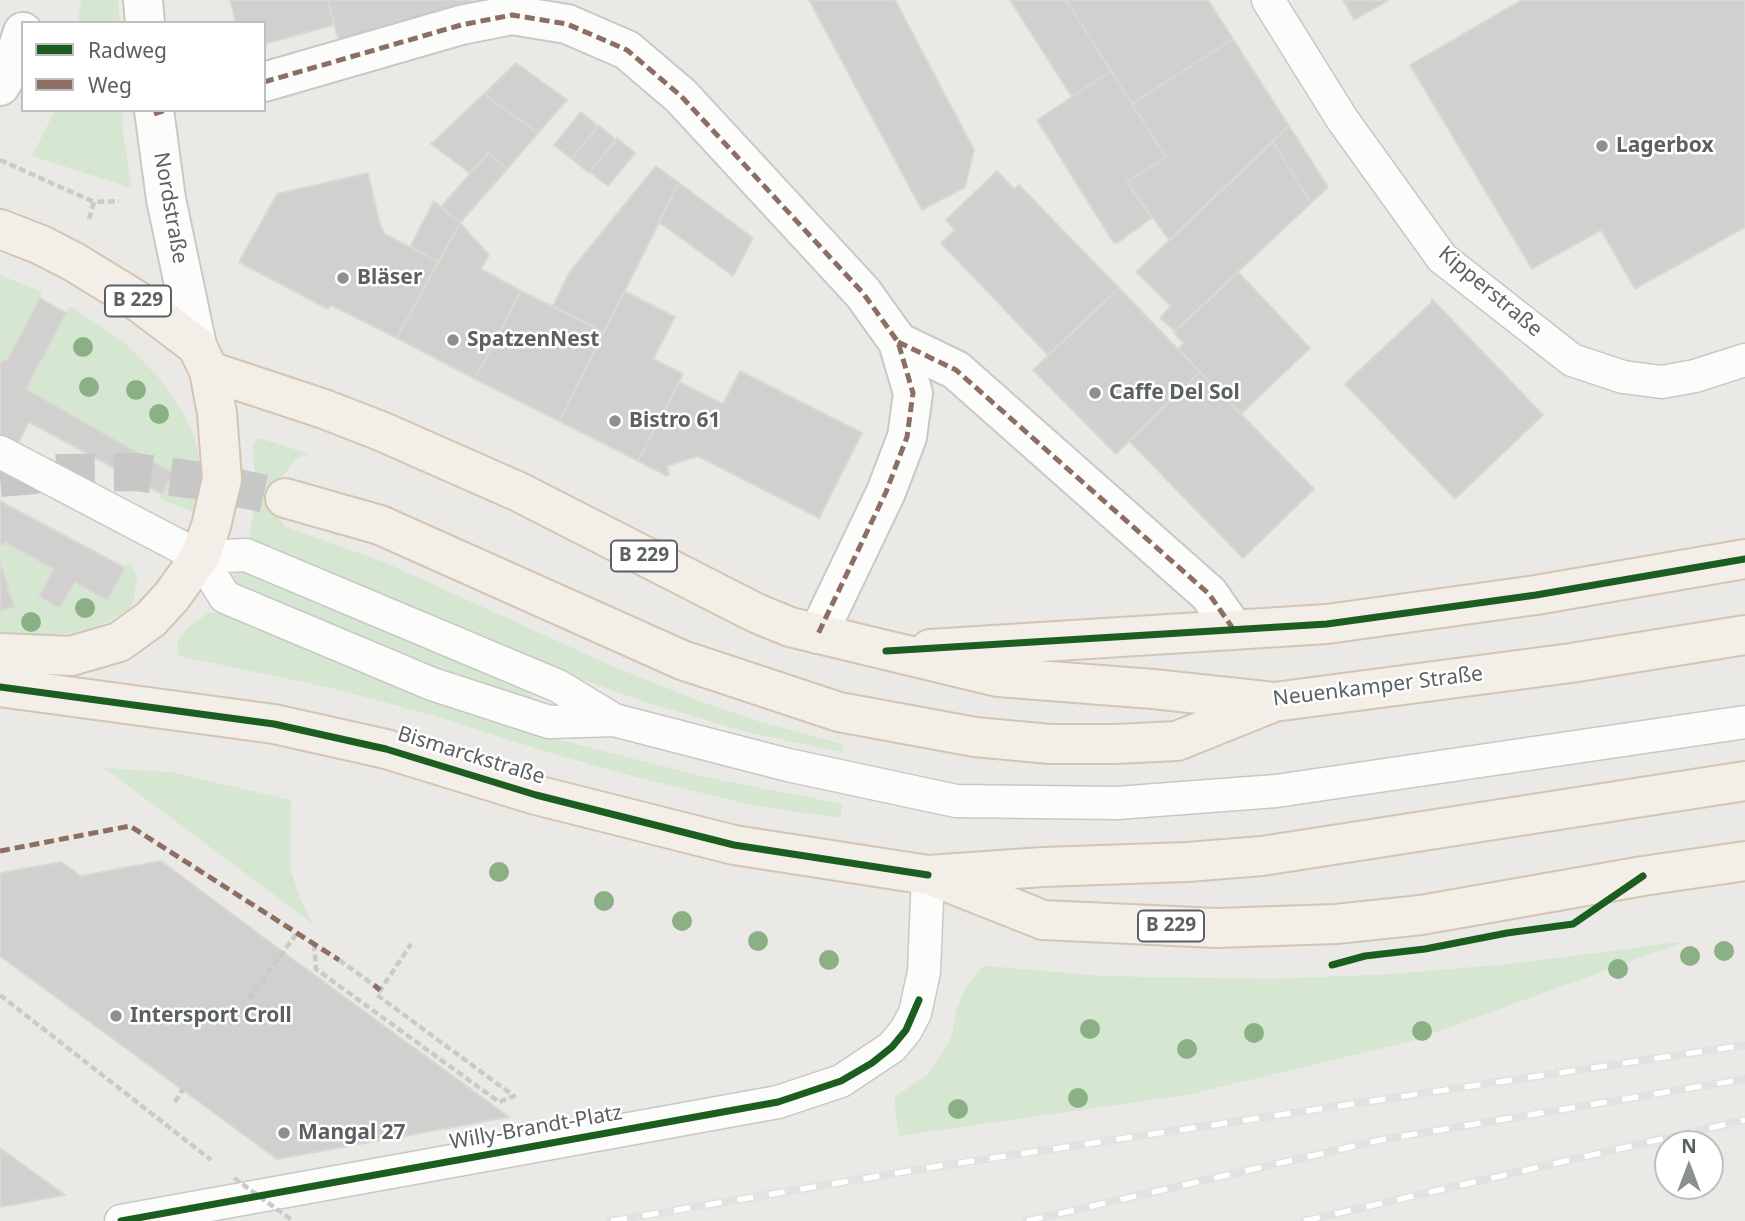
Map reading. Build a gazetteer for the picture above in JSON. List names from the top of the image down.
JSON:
{
  "streets": {
    "main road": ["B 229", "Neuenkamper Straße", "Bismarckstraße"],
    "street": ["Nordstraße"],
    "lane": ["Kipperstraße", "Willy-Brandt-Platz"]
  },
  "crossings": [
    ["Nordstraße", "B 229"],
    ["B 229", "Neuenkamper Straße"],
    ["B 229", "Bismarckstraße"],
    ["B 229", "Willy-Brandt-Platz"],
    ["Bismarckstraße", "Willy-Brandt-Platz"]
  ],
  "places": [
    "Lagerbox",
    "Bläser",
    "SpatzenNest",
    "Caffe Del Sol",
    "Bistro 61",
    "Intersport Croll",
    "Mangal 27"
  ],
  "legend": ["Radweg", "Weg"],
  "north": "top"
}
